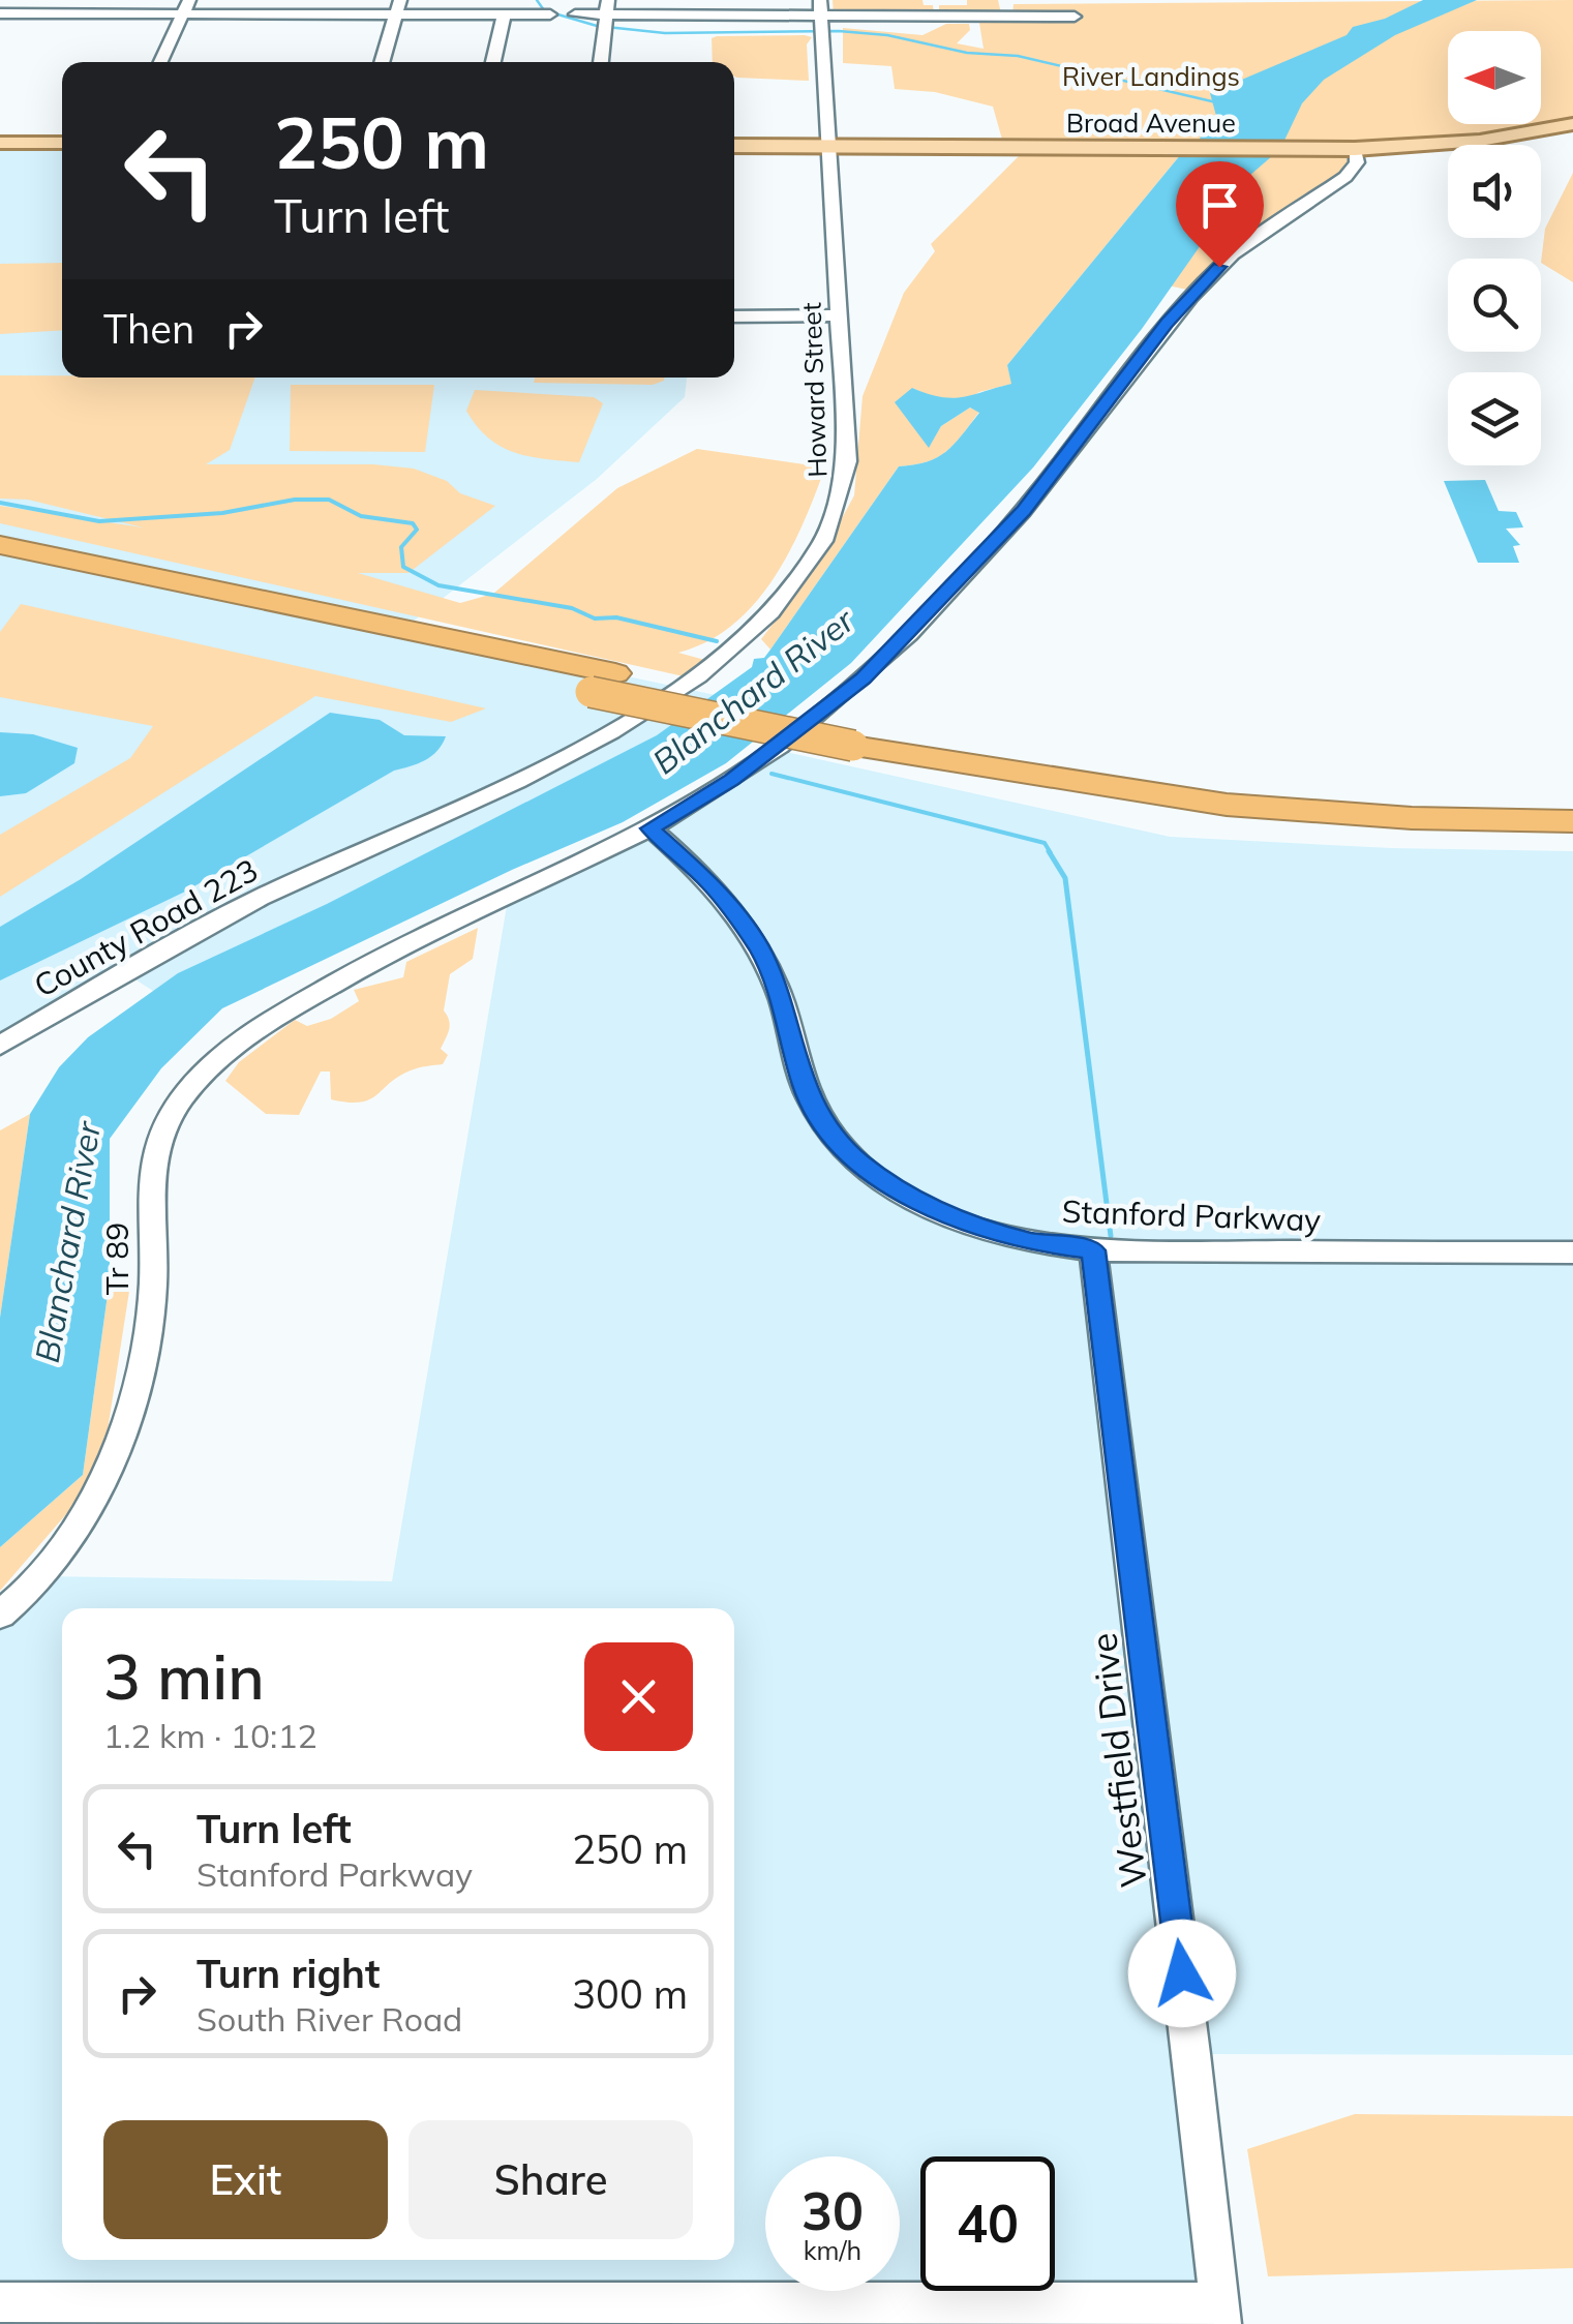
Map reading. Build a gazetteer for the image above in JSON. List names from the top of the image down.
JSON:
{
  "streets": {
    "main road": ["Broad Avenue"],
    "street": [
      "Howard Street",
      "County Road 223",
      "Stanford Parkway",
      "Tr 89",
      "Westfield Drive"
    ]
  },
  "crossings": [
    ["Broad Avenue", "Howard Street"],
    ["Broad Avenue", "Tr 89"],
    ["Howard Street", "County Road 223"],
    ["Stanford Parkway", "Tr 89"],
    ["Stanford Parkway", "Westfield Drive"]
  ],
  "water": ["Blanchard River"],
  "parks": ["River Landings"],
  "north": "left",
  "page": {
    "turn": ["250 m", "Turn left"],
    "then": "Then",
    "heading": ["3 min", "1.2 km · 10:12"],
    "list": [
      {
        "name": "Turn left",
        "note": "Stanford Parkway",
        "value": "250 m"
      },
      {
        "name": "Turn right",
        "note": "South River Road",
        "value": "300 m"
      }
    ],
    "buttons": ["Exit", "Share"],
    "speed": "30 km/h",
    "limit": "40"
  }
}
